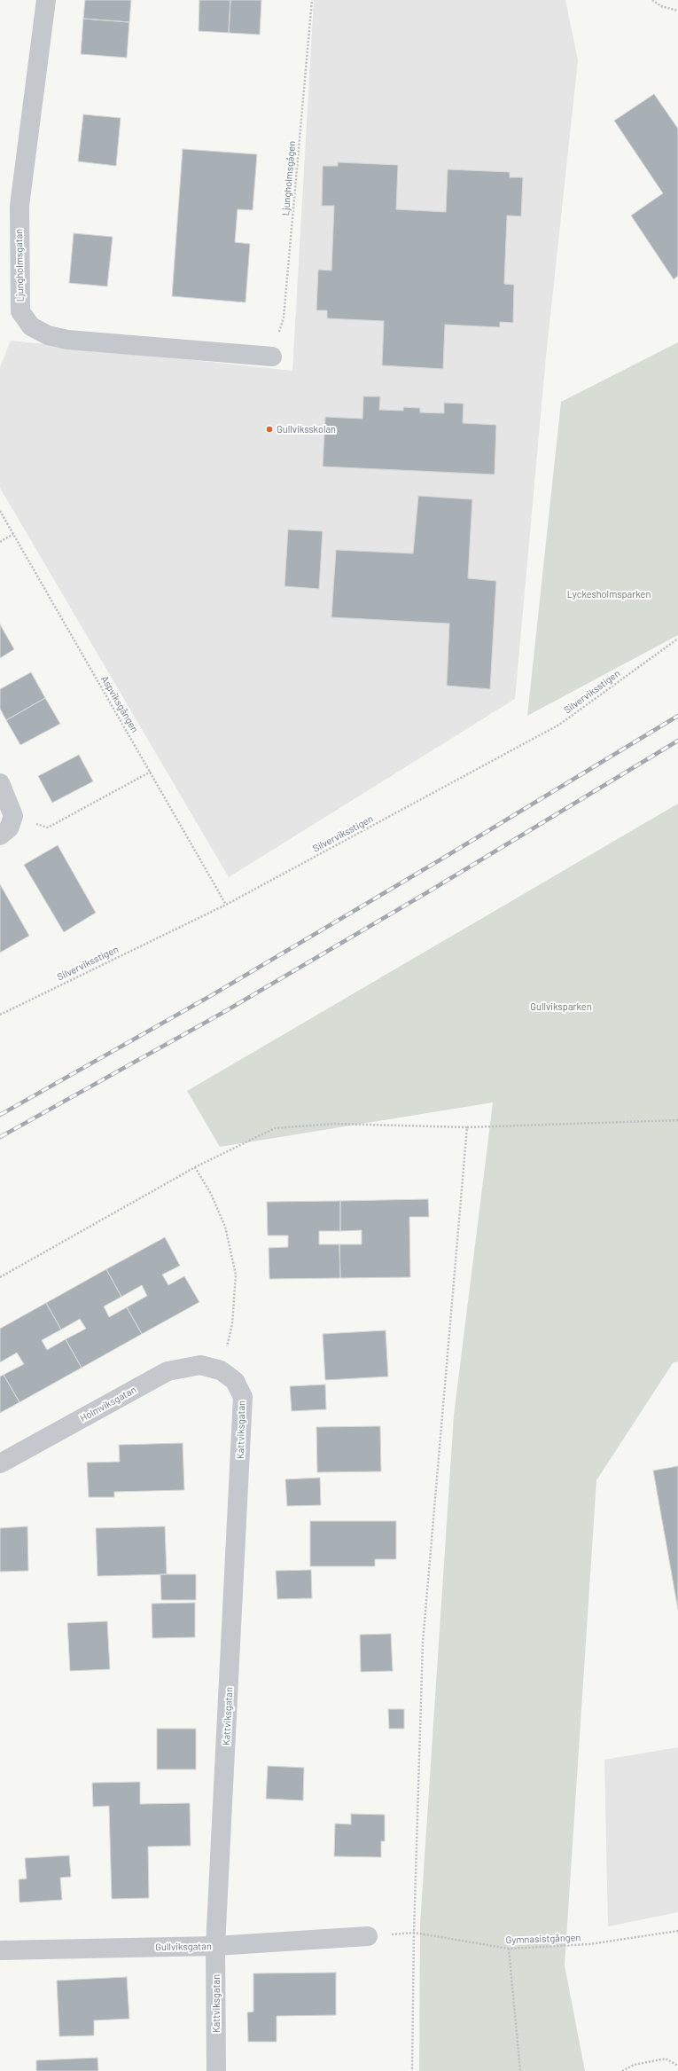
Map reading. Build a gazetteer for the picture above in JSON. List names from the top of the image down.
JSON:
{
  "streets": {
    "street": [
      "Ljungholmsgatan",
      "Holmviksgatan",
      "Kattviksgatan",
      "Gullviksgatan"
    ],
    "path": [
      "Ljungholmsgågen",
      "Silverviksstigen",
      "Aspviksgången",
      "Gymnasistgången"
    ]
  },
  "crossings": [
    ["Ljungholmsgågen", "Ljungholmsgatan"],
    ["Silverviksstigen", "Aspviksgången"],
    ["Holmviksgatan", "Kattviksgatan"],
    ["Kattviksgatan", "Gullviksgatan"],
    ["Gymnasistgången", "Gullviksgatan"]
  ],
  "parks": ["Lyckesholmsparken", "Gullviksparken"],
  "places": ["Gullviksskolan"]
}
